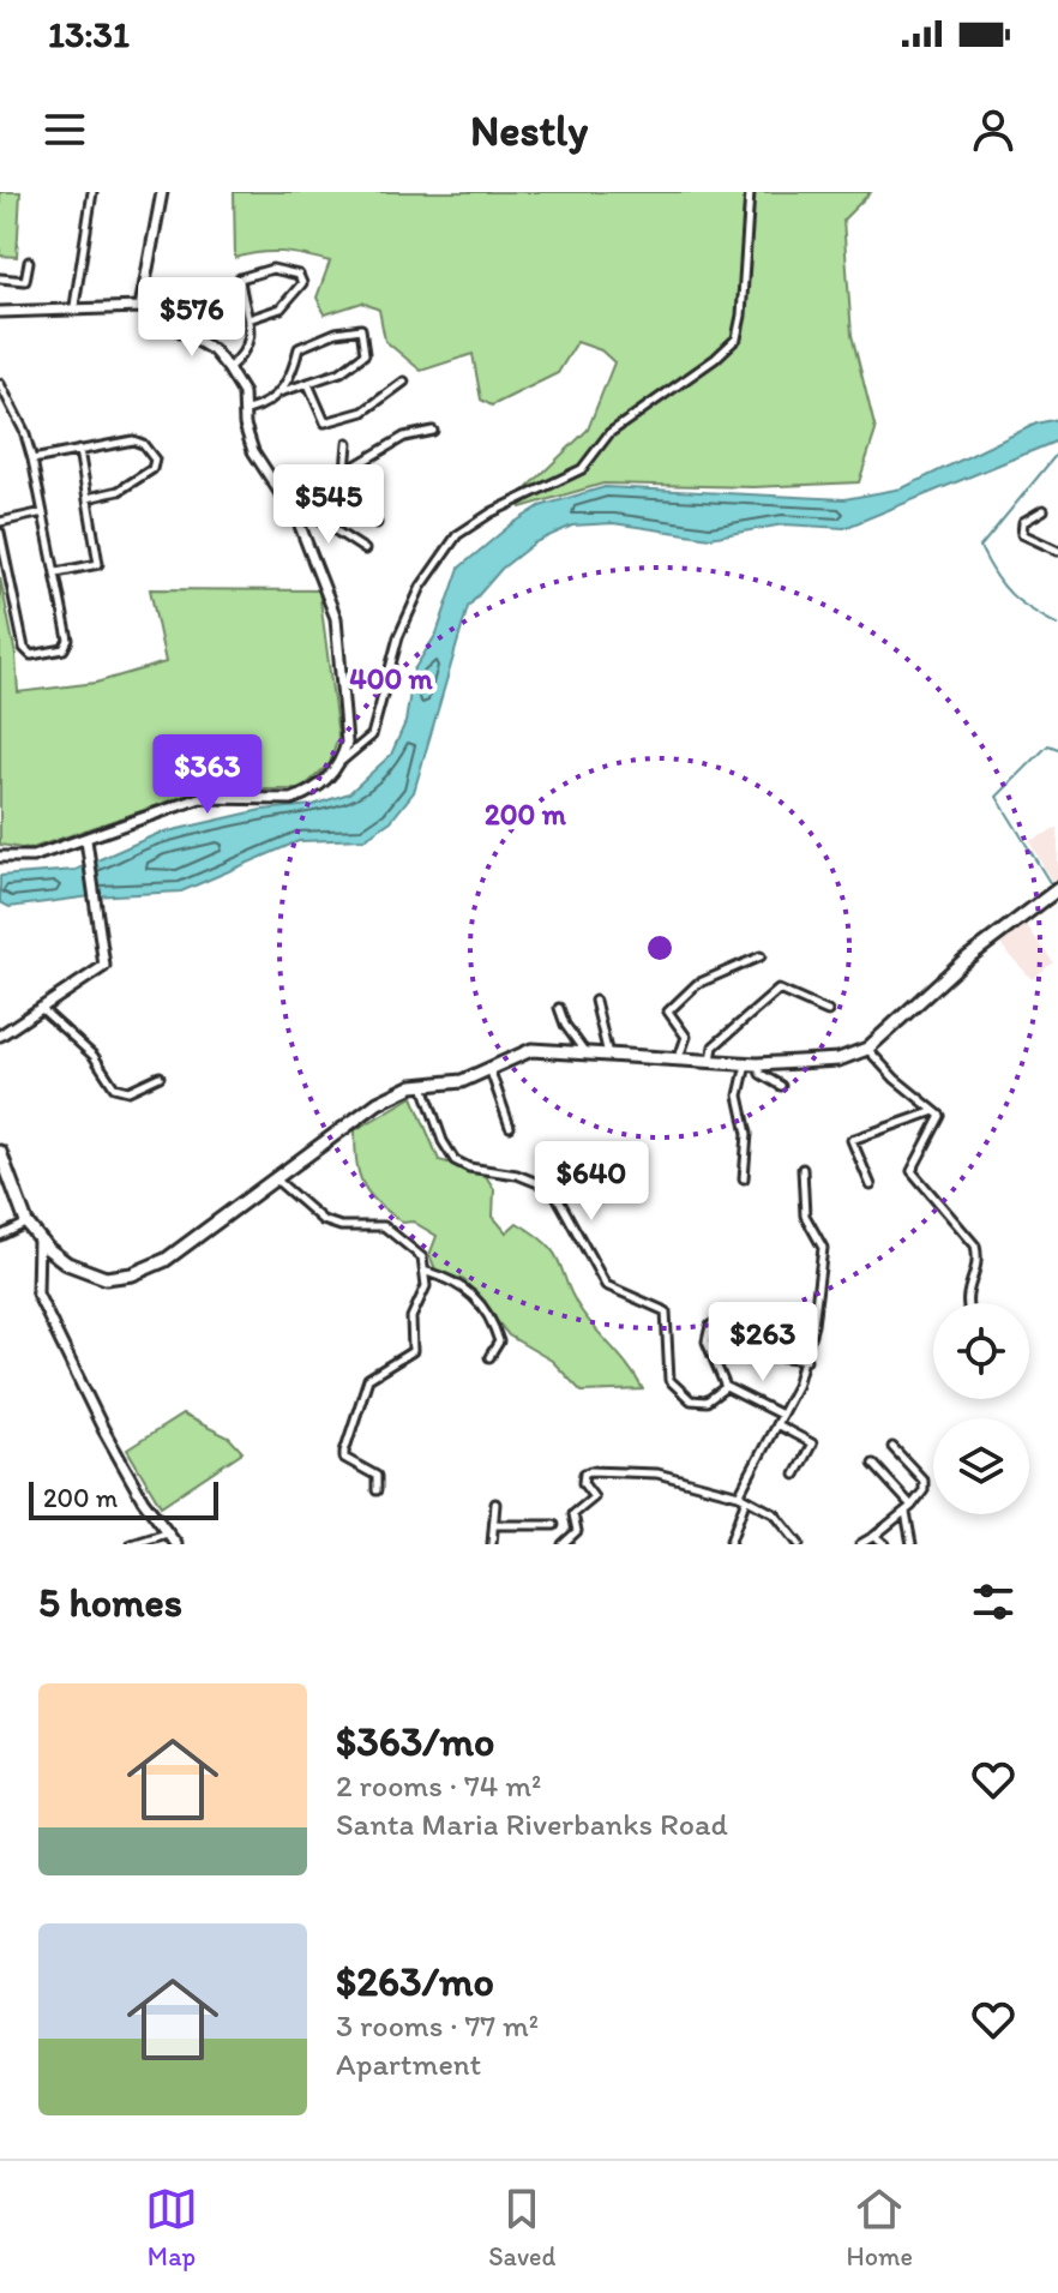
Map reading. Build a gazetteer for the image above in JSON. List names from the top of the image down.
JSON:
{
  "scale_bar": "200 m",
  "page": {
    "status": "13:31",
    "header": "Nestly",
    "price": [
      "$576",
      "$545",
      "$363",
      "$640",
      "$263"
    ],
    "scale": "200 m",
    "heading": "5 homes",
    "list": [
      {
        "name": "$363/mo",
        "note": "2 rooms · 74 m² · Santa Maria Riverbanks Road"
      },
      {
        "name": "$263/mo",
        "note": "3 rooms · 77 m² · Apartment"
      }
    ],
    "tabs": ["Map", "Saved", "Home"]
  },
  "rings": ["400 m", "200 m"]
}
